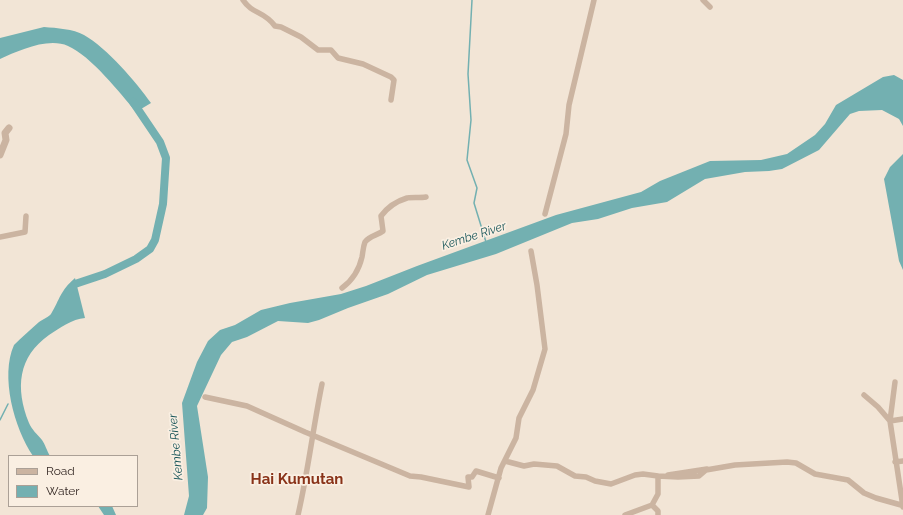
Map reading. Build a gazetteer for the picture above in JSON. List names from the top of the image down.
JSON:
{
  "districts": ["Hai Kumutan"],
  "water": ["Kembe River"],
  "legend": ["Road", "Water"]
}
